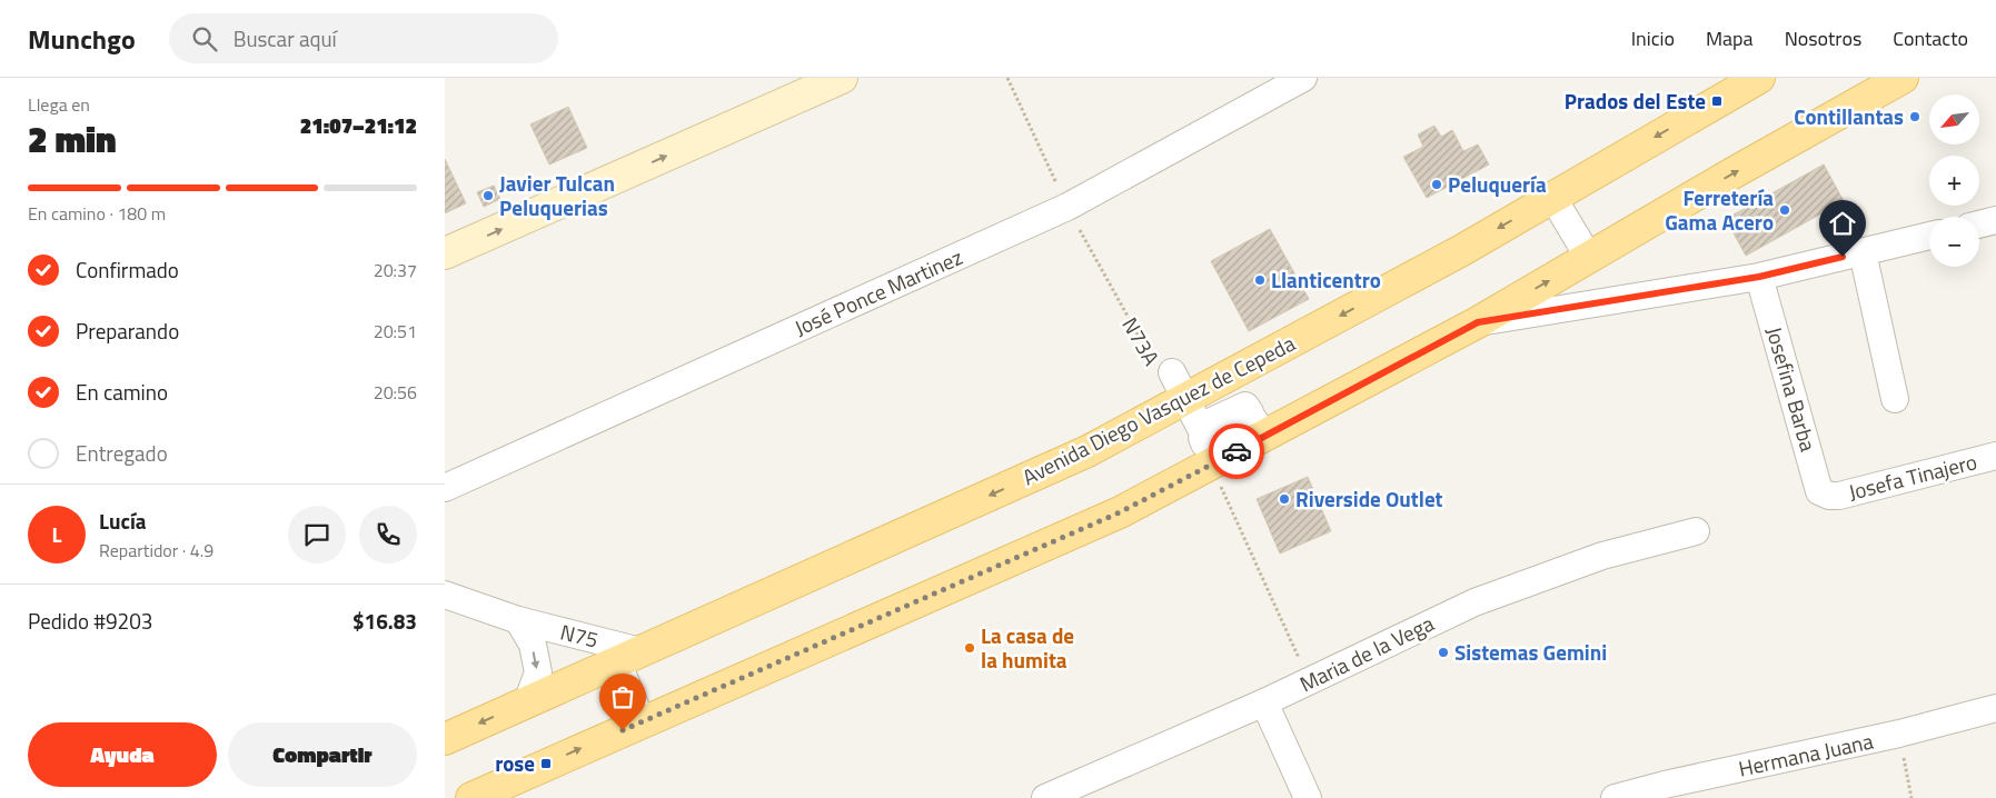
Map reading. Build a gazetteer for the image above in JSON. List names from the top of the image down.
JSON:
{
  "streets": {
    "main road": ["Avenida Diego Vasquez de Cepeda"],
    "street": [
      "José Ponce Martinez",
      "N73A",
      "Josefina Barba",
      "Josefa Tinajero",
      "N75",
      "Maria de la Vega",
      "Hermana Juana"
    ]
  },
  "crossings": [
    ["José Ponce Martinez", "N73A"],
    ["N73A", "Avenida Diego Vasquez de Cepeda"],
    ["Josefina Barba", "Josefa Tinajero"],
    ["Avenida Diego Vasquez de Cepeda", "N75"]
  ],
  "places": {
    "transit": ["Prados del Este", "rose"],
    "other": [
      "Contillantas",
      "Peluquería",
      "Javier Tulcan Peluquerias",
      "Ferretería Gama Acero",
      "Llanticentro",
      "Riverside Outlet",
      "La casa de la humita",
      "Sistemas Gemini"
    ]
  },
  "north": "bottom left",
  "page": {
    "header": "Munchgo",
    "search": "Buscar aquí",
    "nav": [
      "Inicio",
      "Mapa",
      "Nosotros",
      "Contacto"
    ],
    "heading": ["2 min", "Llega en", "21:07–21:12"],
    "panel": [
      "Lucía",
      "Repartidor · 4.9",
      "Pedido #9203",
      "$16.83"
    ],
    "map_buttons": ["+", "−"],
    "bar": "En camino · 180 m",
    "list": [
      ["Confirmado", "20:37"],
      ["Preparando", "20:51"],
      ["En camino", "20:56"],
      "Entregado"
    ],
    "round": "L",
    "buttons": ["Ayuda", "Compartir"]
  }
}
